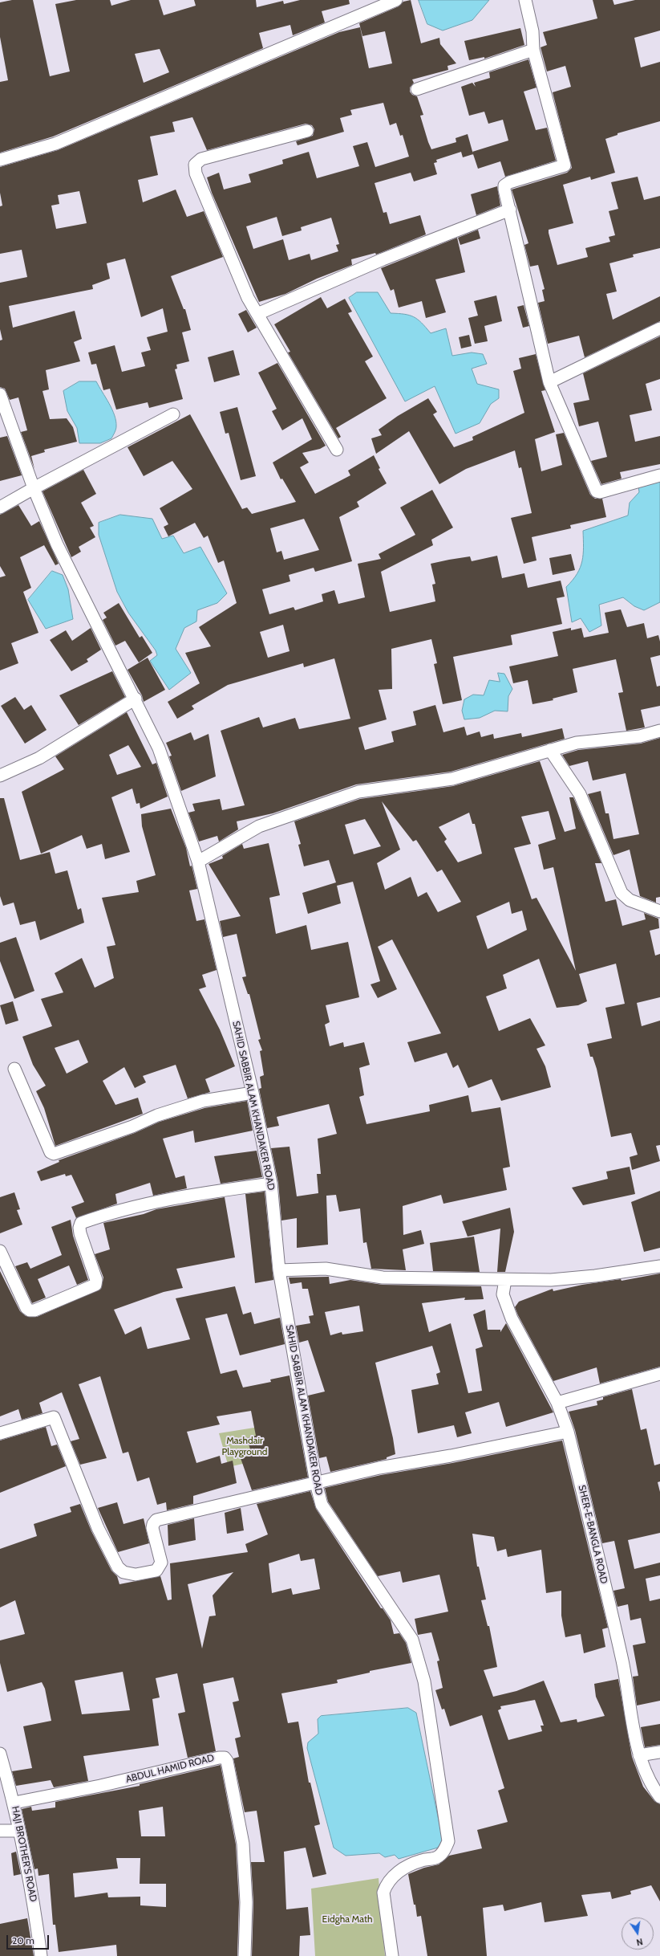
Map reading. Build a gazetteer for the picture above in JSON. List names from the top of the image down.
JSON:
{
  "streets": {
    "street": [
      "SAHID SABBIR ALAM KHANDAKER ROAD",
      "SHER-E-BANGLA ROAD",
      "ABDUL HAMID ROAD",
      "HAJI BROTHER'S ROAD"
    ]
  },
  "crossings": [
    ["ABDUL HAMID ROAD", "HAJI BROTHER'S ROAD"]
  ],
  "parks": ["Mashdair Playground", "Eidgha Math"],
  "scale_bar": "20 m",
  "north": "bottom"
}
